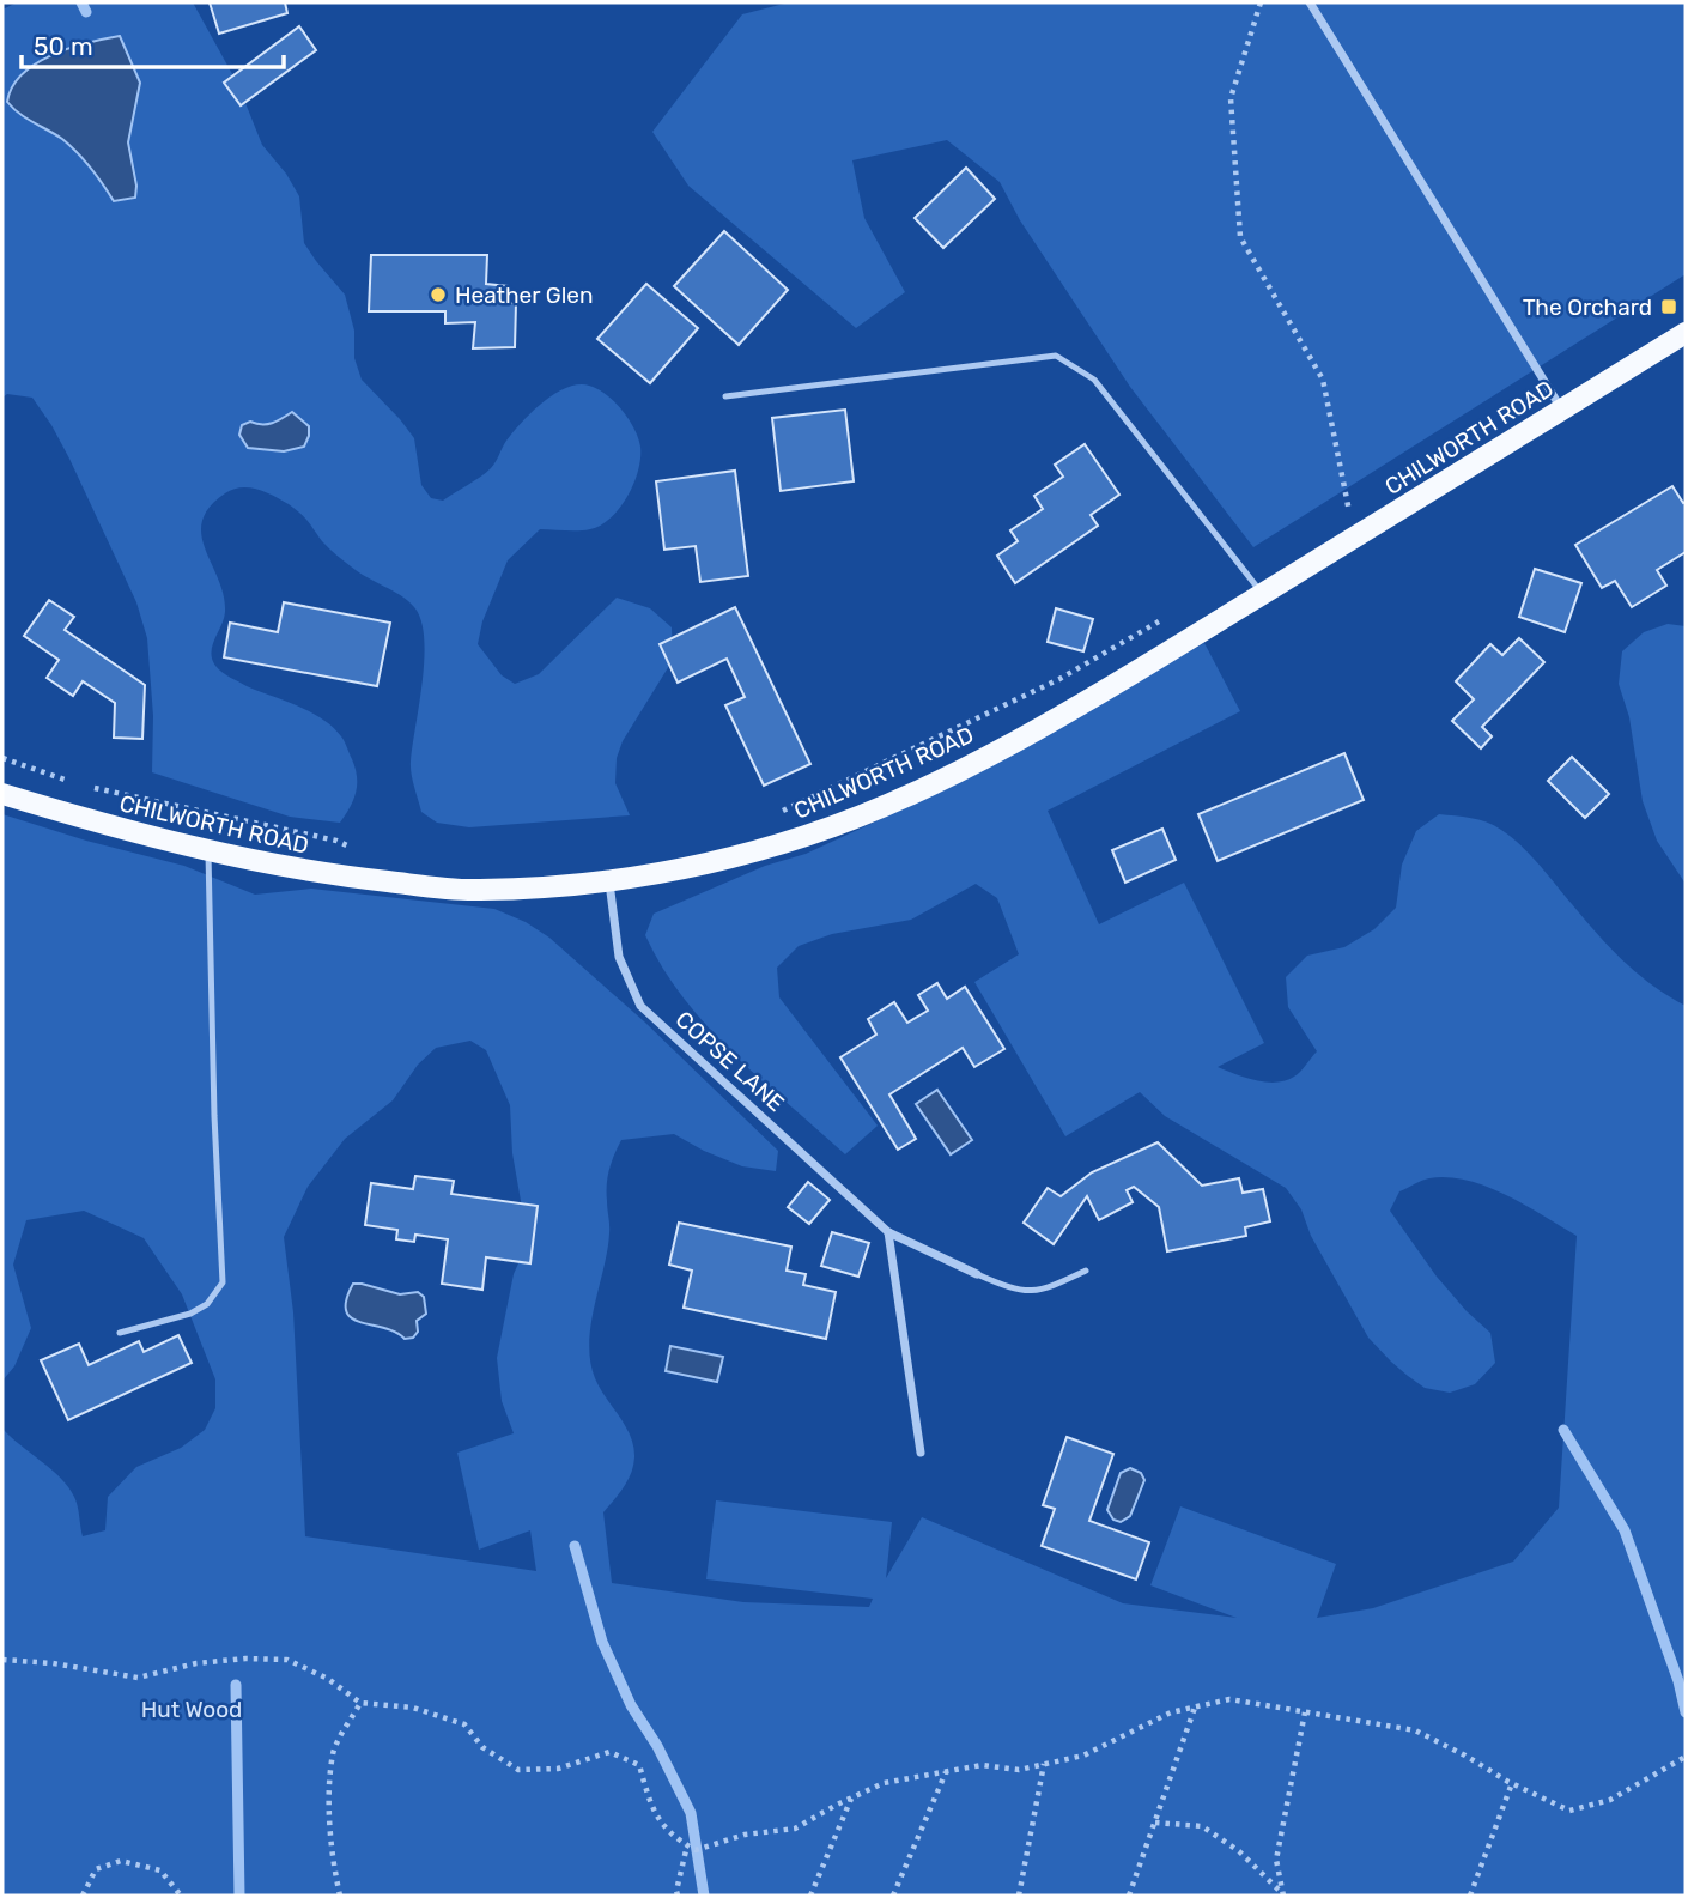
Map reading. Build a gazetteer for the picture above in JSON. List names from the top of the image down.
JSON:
{
  "streets": {
    "main road": ["CHILWORTH ROAD"],
    "street": ["COPSE LANE"]
  },
  "crossings": [
    ["CHILWORTH ROAD", "COPSE LANE"]
  ],
  "parks": ["Hut Wood"],
  "places": {
    "other": ["Heather Glen"],
    "transit": ["The Orchard"]
  },
  "scale_bar": "50 m"
}
